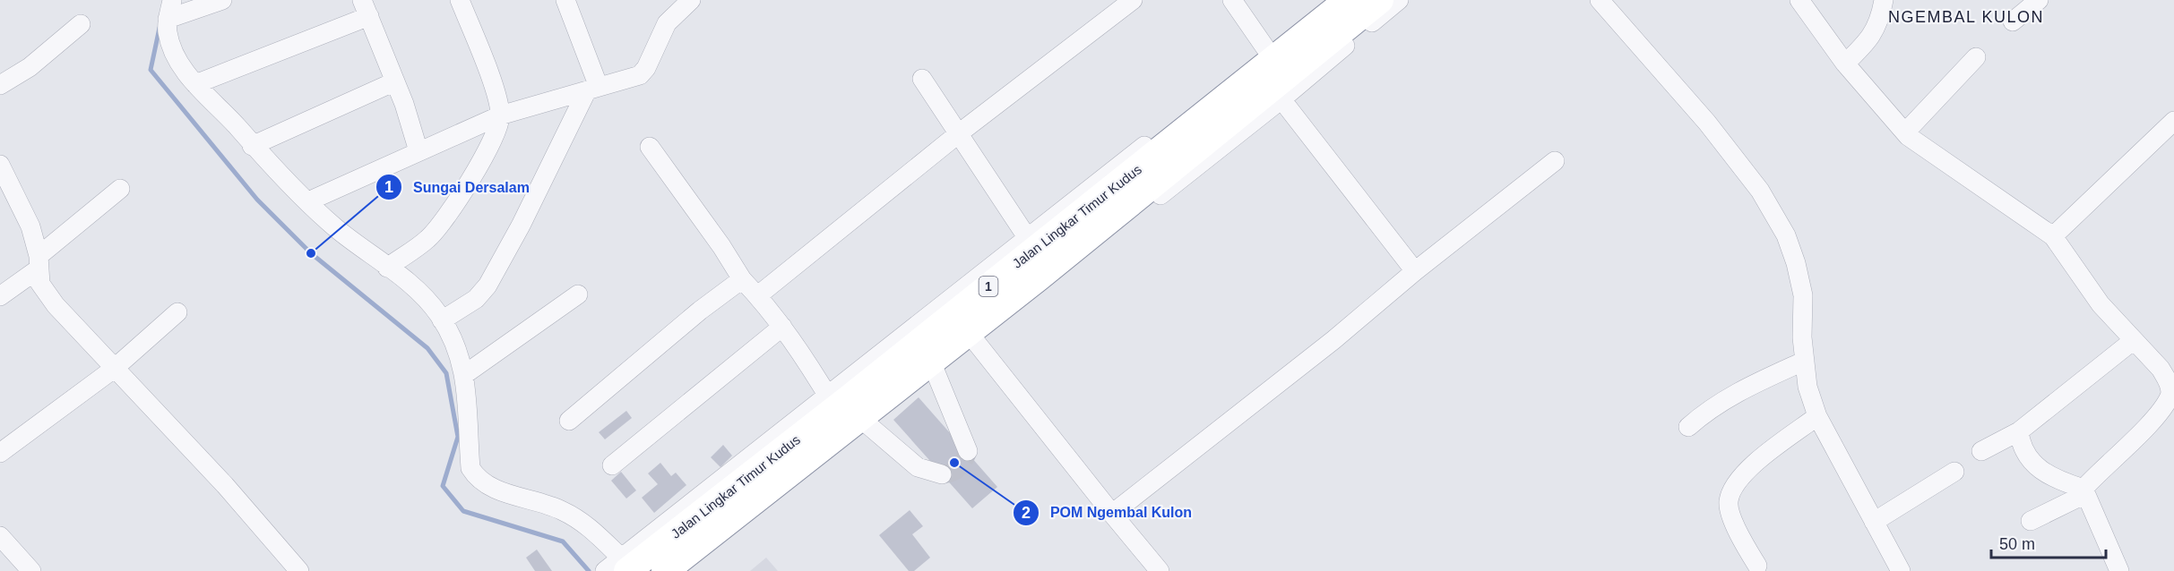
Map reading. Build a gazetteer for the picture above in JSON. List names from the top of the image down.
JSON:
{
  "streets": {
    "highway": ["Jalan Lingkar Timur Kudus", "1"]
  },
  "districts": ["NGEMBAL KULON"],
  "places": ["Sungai Dersalam", "POM Ngembal Kulon"],
  "scale_bar": "50 m"
}
